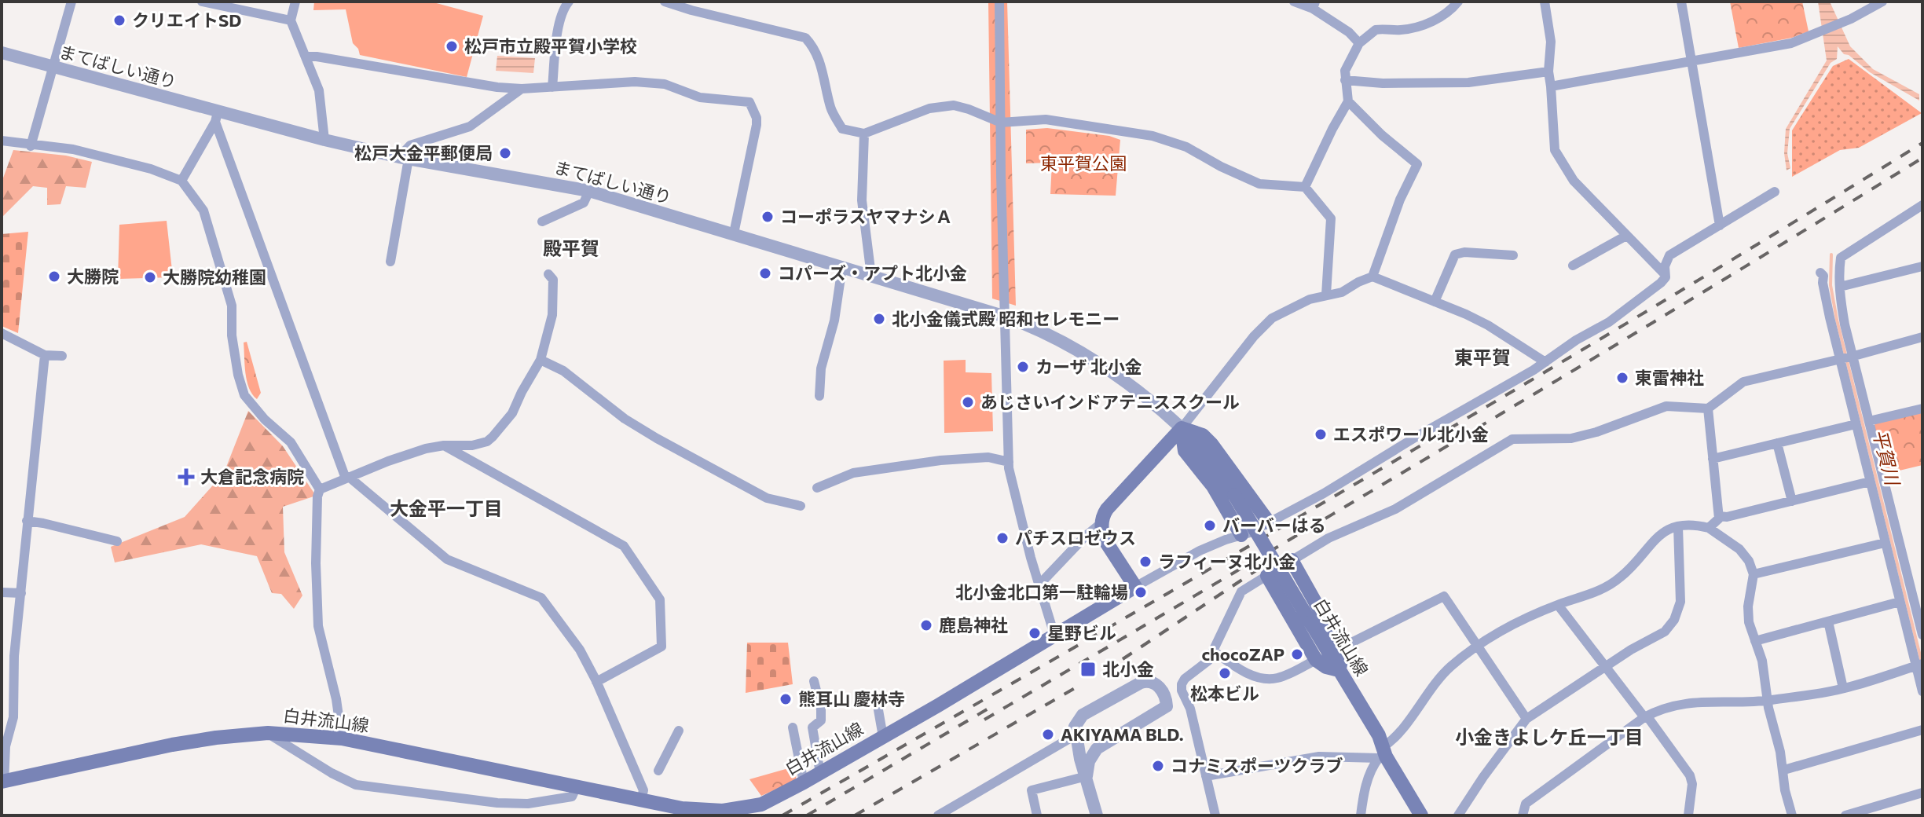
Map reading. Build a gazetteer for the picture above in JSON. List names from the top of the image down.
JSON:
{
  "streets": {
    "main road": ["白井流山線"],
    "street": ["まてばしい通り"]
  },
  "crossings": [
    ["まてばしい通り", "白井流山線"]
  ],
  "districts": [
    "殿平賀",
    "東平賀",
    "大金平一丁目",
    "小金きよしケ丘一丁目"
  ],
  "water": ["平賀川"],
  "parks": ["東平賀公園"],
  "places": {
    "other": [
      "クリエイトSD",
      "松戸市立殿平賀小学校",
      "松戸大金平郵便局",
      "コーポラスヤマナシＡ",
      "コパーズ・アプト北小金",
      "大勝院",
      "大勝院幼稚園",
      "北小金儀式殿 昭和セレモニー",
      "カーザ 北小金",
      "東雷神社",
      "あじさいインドアテニススクール",
      "エスポワール北小金",
      "バーバーはる",
      "パチスロゼウス",
      "ラフィーヌ北小金",
      "北小金北口第一駐輪場",
      "鹿島神社",
      "星野ビル",
      "chocoZAP",
      "松本ビル",
      "熊耳山 慶林寺",
      "AKIYAMA BLD.",
      "コナミスポーツクラブ"
    ],
    "health": ["大倉記念病院"],
    "transit": ["北小金"]
  }
}
